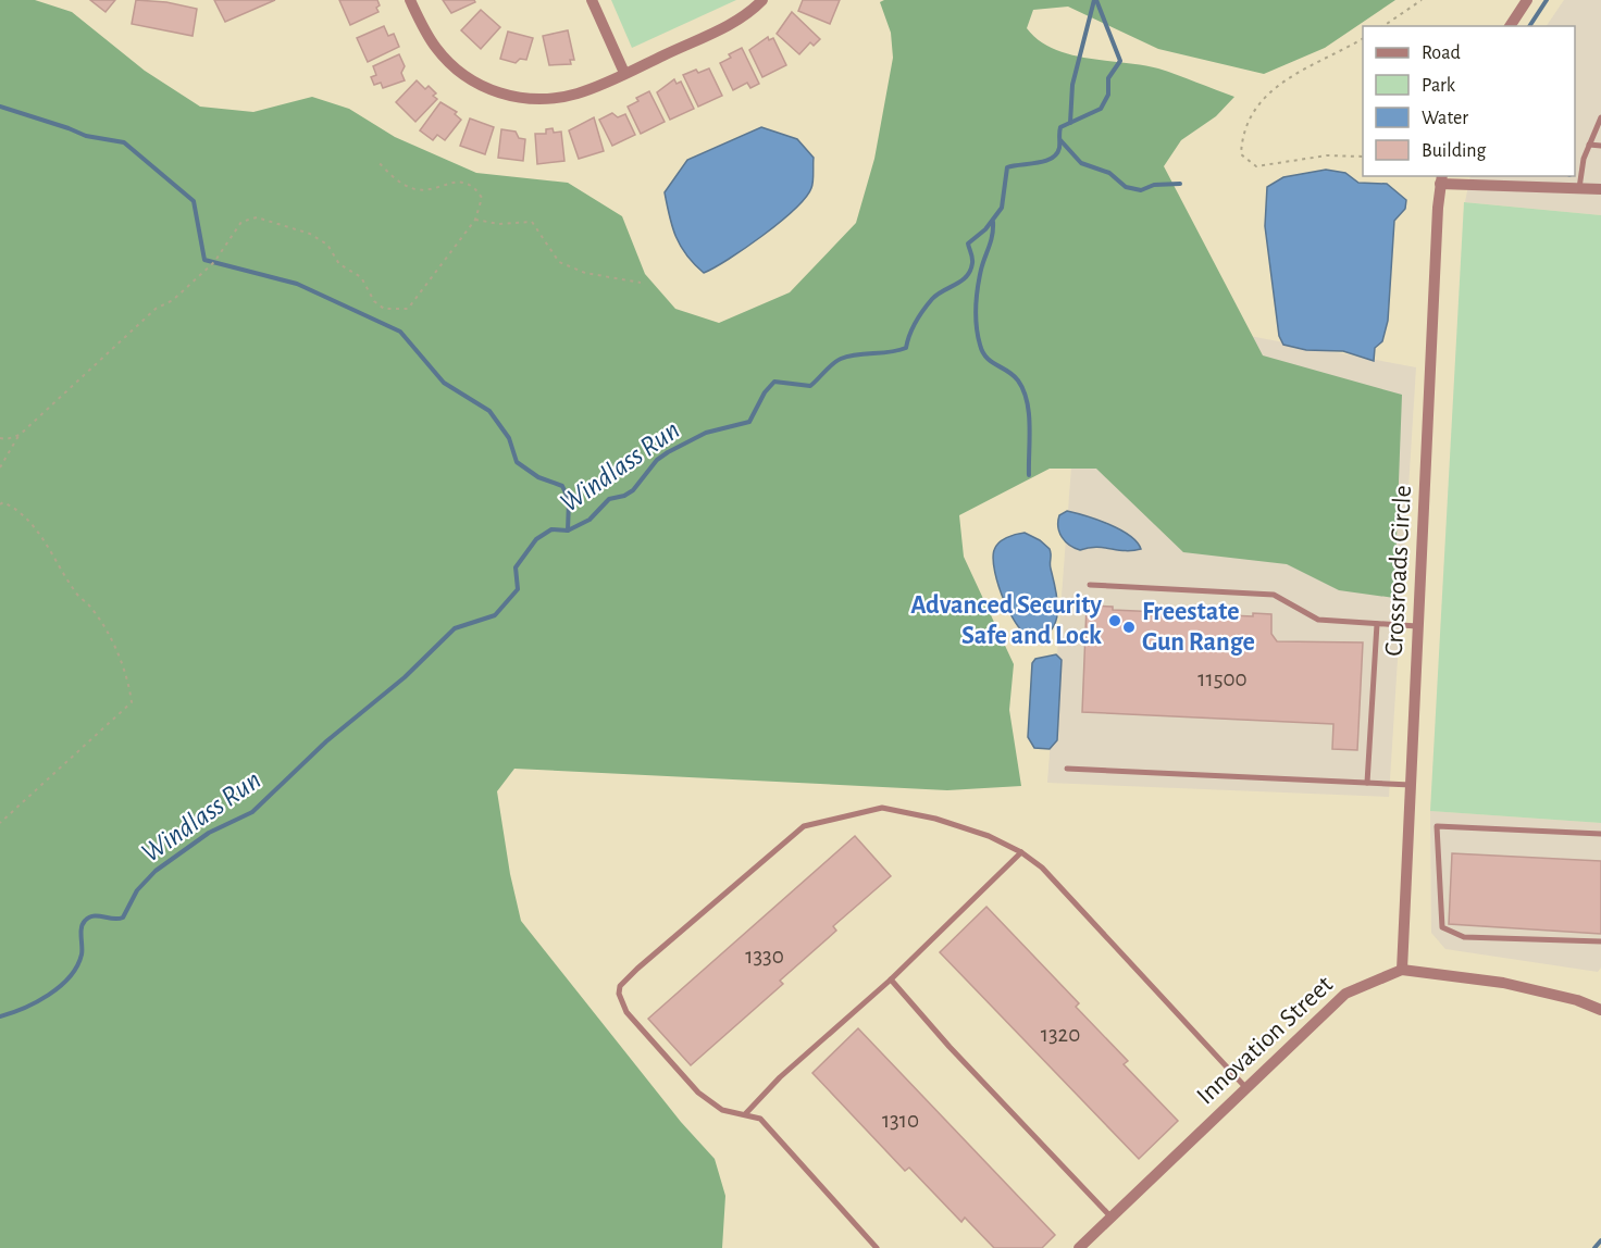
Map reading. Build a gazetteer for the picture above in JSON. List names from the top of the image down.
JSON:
{
  "streets": {
    "street": ["Crossroads Circle", "Innovation Street"]
  },
  "crossings": [
    ["Crossroads Circle", "Innovation Street"]
  ],
  "water": ["Windlass Run"],
  "places": ["Advanced Security Safe and Lock", "Freestate Gun Range"],
  "house_numbers": [
    "11500",
    "1330",
    "1320",
    "1310"
  ],
  "legend": [
    "Road",
    "Park",
    "Water",
    "Building"
  ]
}
